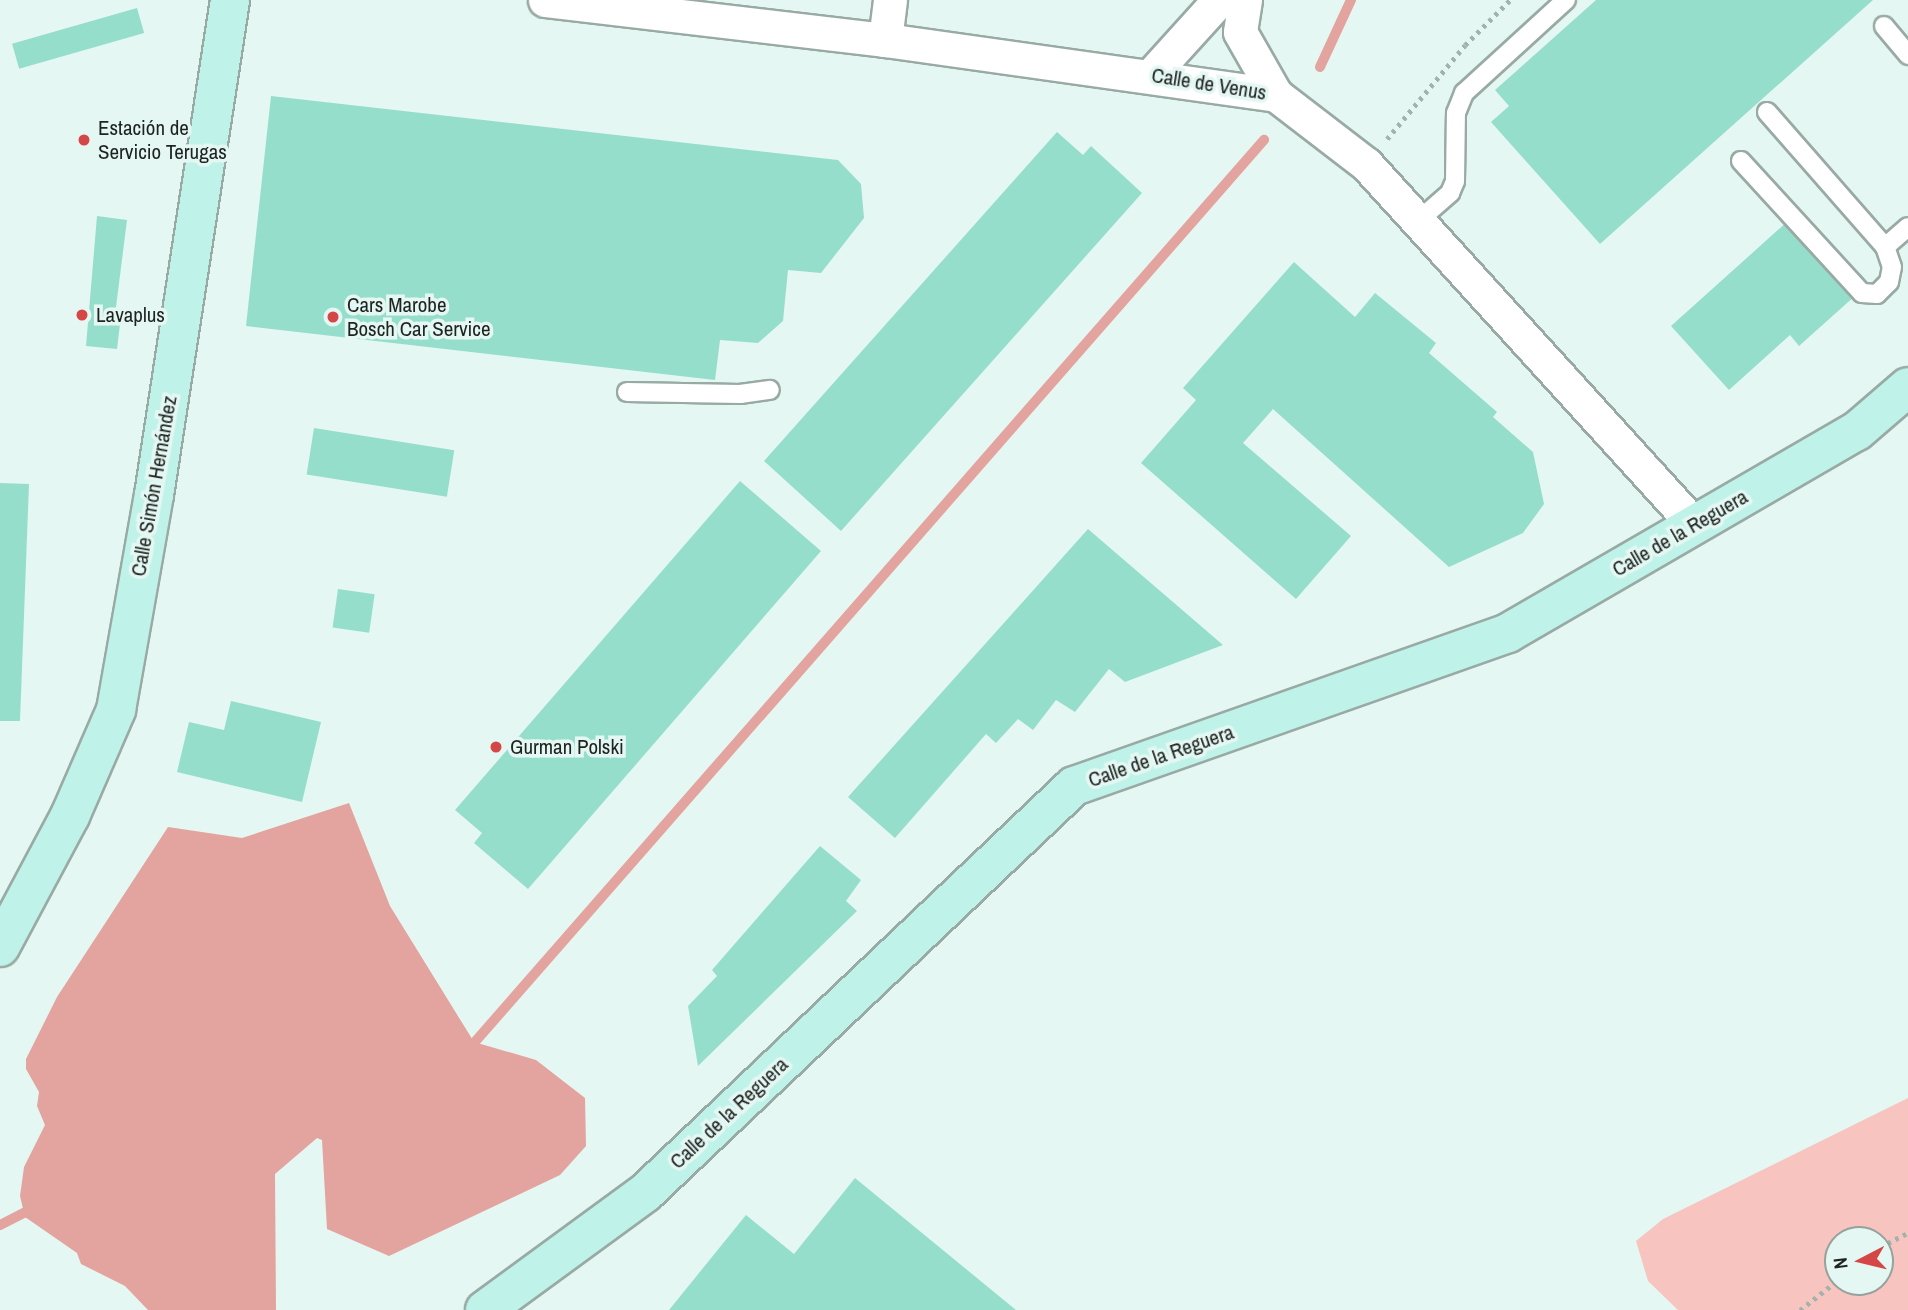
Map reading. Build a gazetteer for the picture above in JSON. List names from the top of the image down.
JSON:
{
  "streets": {
    "street": ["Calle de Venus", "Calle Simón Hernández", "Calle de la Reguera"]
  },
  "crossings": [
    ["Calle de Venus", "Calle de la Reguera"]
  ],
  "places": [
    "Estación de Servicio Terugas",
    "Lavaplus",
    "Cars Marobe Bosch Car Service",
    "Gurman Polski"
  ],
  "north": "left"
}
